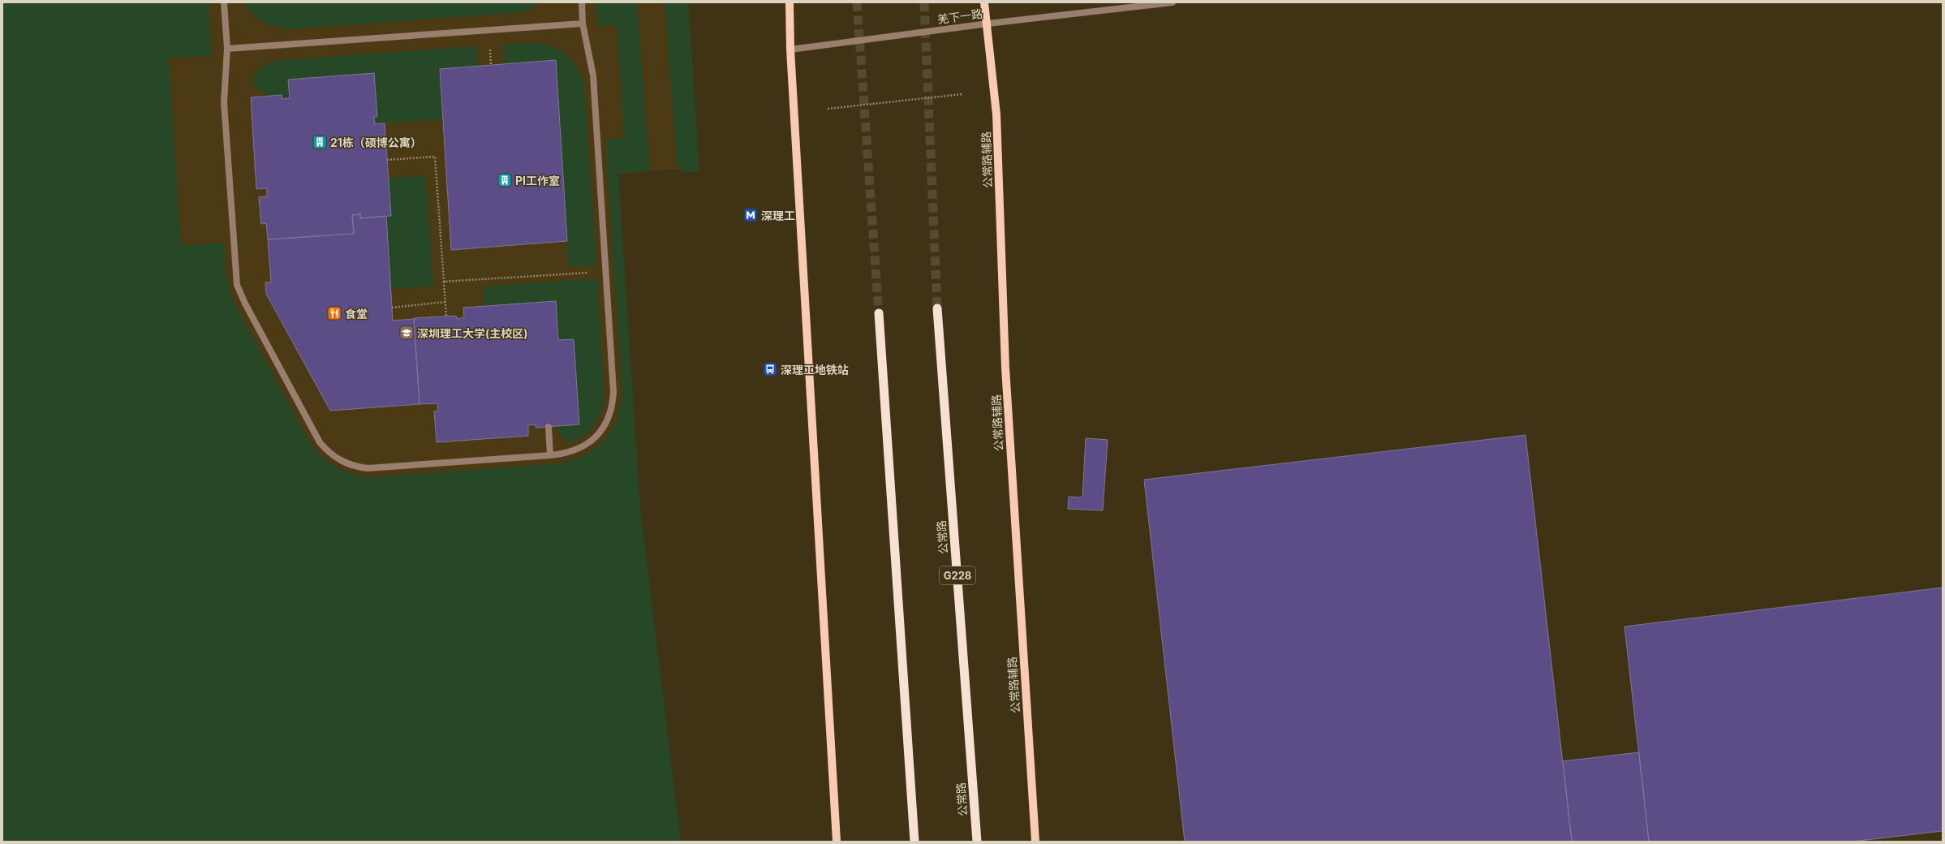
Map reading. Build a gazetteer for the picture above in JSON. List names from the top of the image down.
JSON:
{
  "streets": {
    "highway": ["公常路", "G228"],
    "main road": ["公常路辅路"],
    "street": ["羌下一路"]
  },
  "crossings": [
    ["羌下一路", "公常路辅路"]
  ],
  "places": {
    "building": ["21栋（硕博公寓）", "PI工作室"],
    "metro station": ["深理工"],
    "restaurant": ["食堂"],
    "school or university": ["深圳理工大学(主校区)"],
    "bus stop": ["深理工地铁站"]
  }
}
